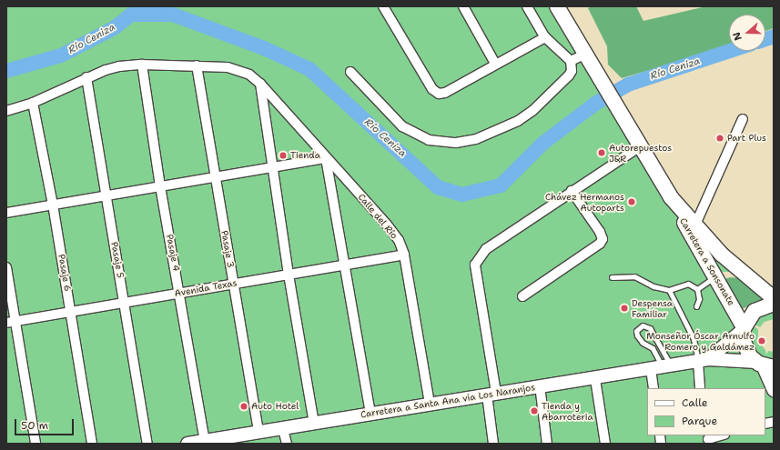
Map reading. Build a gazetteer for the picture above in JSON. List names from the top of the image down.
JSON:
{
  "streets": {
    "main road": ["Carretera a Sonsonate", "Carretera a Santa Ana via Los Naranjos"],
    "street": [
      "Calle del Río",
      "Pasaje 3",
      "Pasaje 4",
      "Pasaje 5",
      "Pasaje 6",
      "Avenida Texas"
    ]
  },
  "crossings": [
    ["Calle del Río", "Pasaje 3"],
    ["Calle del Río", "Pasaje 4"],
    ["Calle del Río", "Pasaje 5"],
    ["Calle del Río", "Pasaje 6"],
    ["Calle del Río", "Avenida Texas"],
    ["Calle del Río", "Carretera a Santa Ana via Los Naranjos"],
    ["Pasaje 3", "Avenida Texas"],
    ["Pasaje 3", "Carretera a Santa Ana via Los Naranjos"],
    ["Pasaje 4", "Avenida Texas"],
    ["Pasaje 4", "Carretera a Santa Ana via Los Naranjos"],
    ["Pasaje 5", "Avenida Texas"],
    ["Carretera a Sonsonate", "Carretera a Santa Ana via Los Naranjos"],
    ["Pasaje 6", "Avenida Texas"]
  ],
  "water": ["Río Ceniza"],
  "places": [
    "Part Plus",
    "Autorepuestos J&R",
    "Tienda",
    "Chávez Hermanos Autoparts",
    "Despensa Familiar",
    "Monseñor Óscar Arnulfo Romero y Galdámez",
    "Auto Hotel",
    "Tienda y Abarroteria"
  ],
  "legend": ["Calle", "Parque"],
  "scale_bar": "50 m",
  "north": "left"
}
